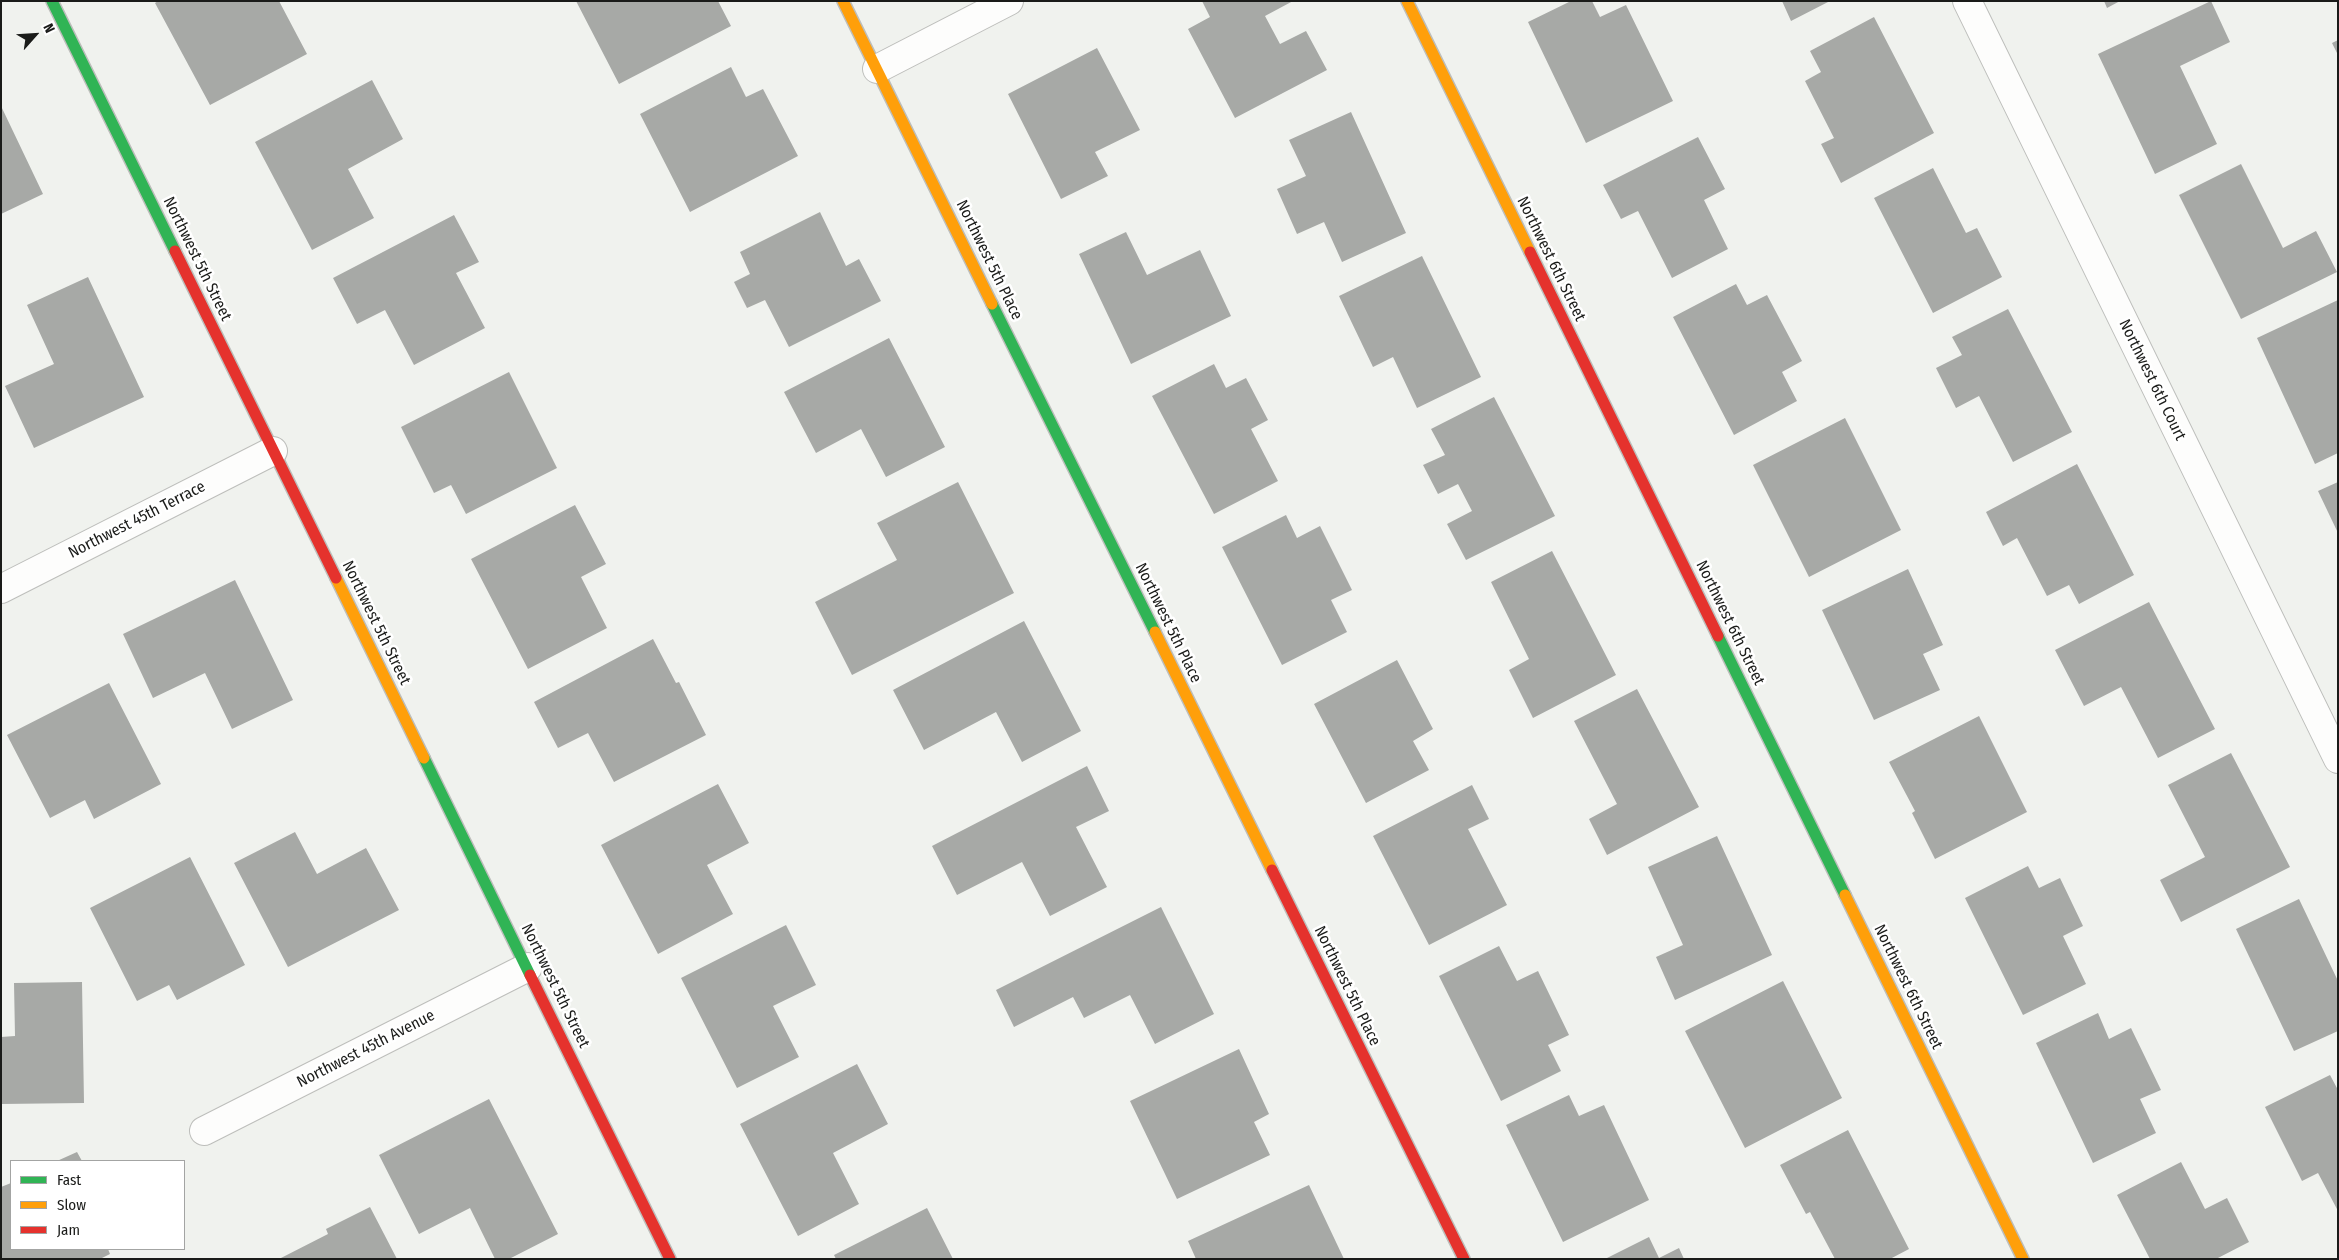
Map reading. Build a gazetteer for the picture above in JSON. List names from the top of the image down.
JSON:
{
  "streets": {
    "street": [
      "Northwest 5th Street",
      "Northwest 6th Street",
      "Northwest 5th Place",
      "Northwest 6th Court",
      "Northwest 45th Terrace",
      "Northwest 45th Avenue"
    ]
  },
  "crossings": [
    ["Northwest 5th Street", "Northwest 45th Terrace"],
    ["Northwest 5th Street", "Northwest 45th Avenue"]
  ],
  "legend": ["Fast", "Slow", "Jam"],
  "north": "top right"
}
